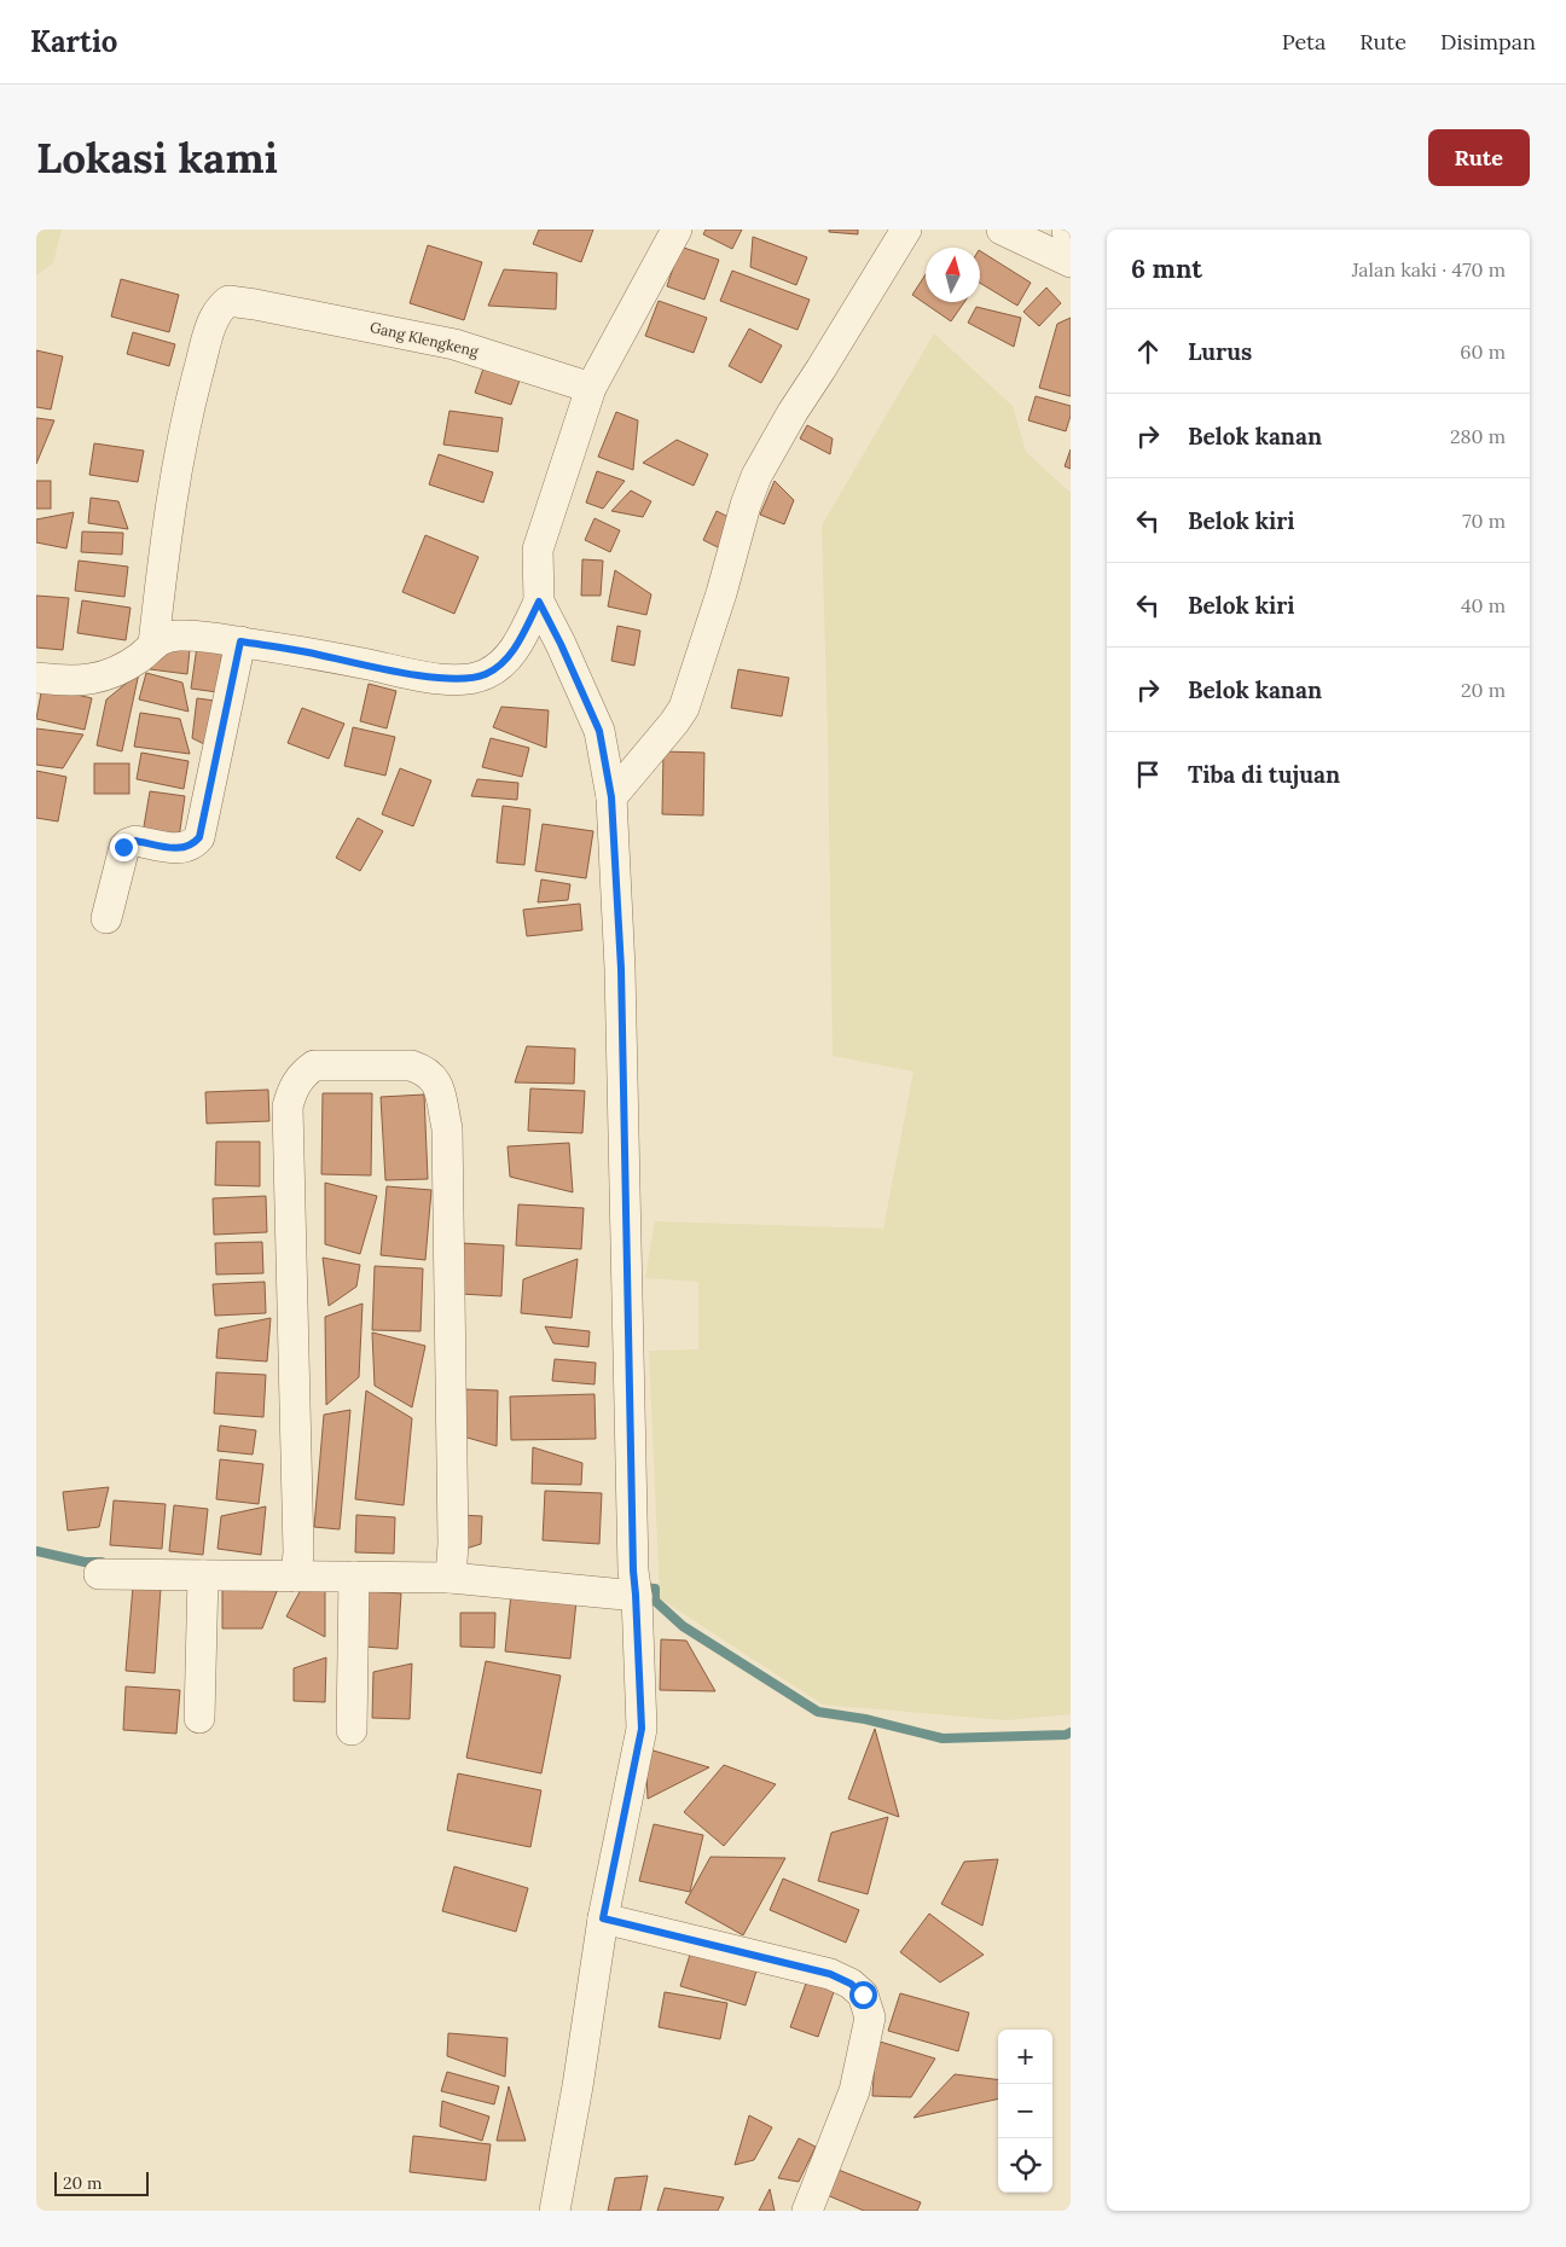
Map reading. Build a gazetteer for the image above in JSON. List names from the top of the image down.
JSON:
{
  "streets": {
    "street": ["Gang Klengkeng"]
  },
  "scale_bar": "20 m",
  "north": "top",
  "page": {
    "header": "Kartio",
    "nav": ["Peta", "Rute", "Disimpan"],
    "buttons": "Rute",
    "title": "Lokasi kami",
    "heading": ["6 mnt", "Jalan kaki · 470 m"],
    "list": [
      ["Lurus", "60 m"],
      ["Belok kanan", "280 m"],
      ["Belok kiri", "70 m"],
      ["Belok kiri", "40 m"],
      ["Belok kanan", "20 m"],
      "Tiba di tujuan"
    ],
    "map_buttons": ["+", "−"],
    "scale": "20 m"
  }
}
